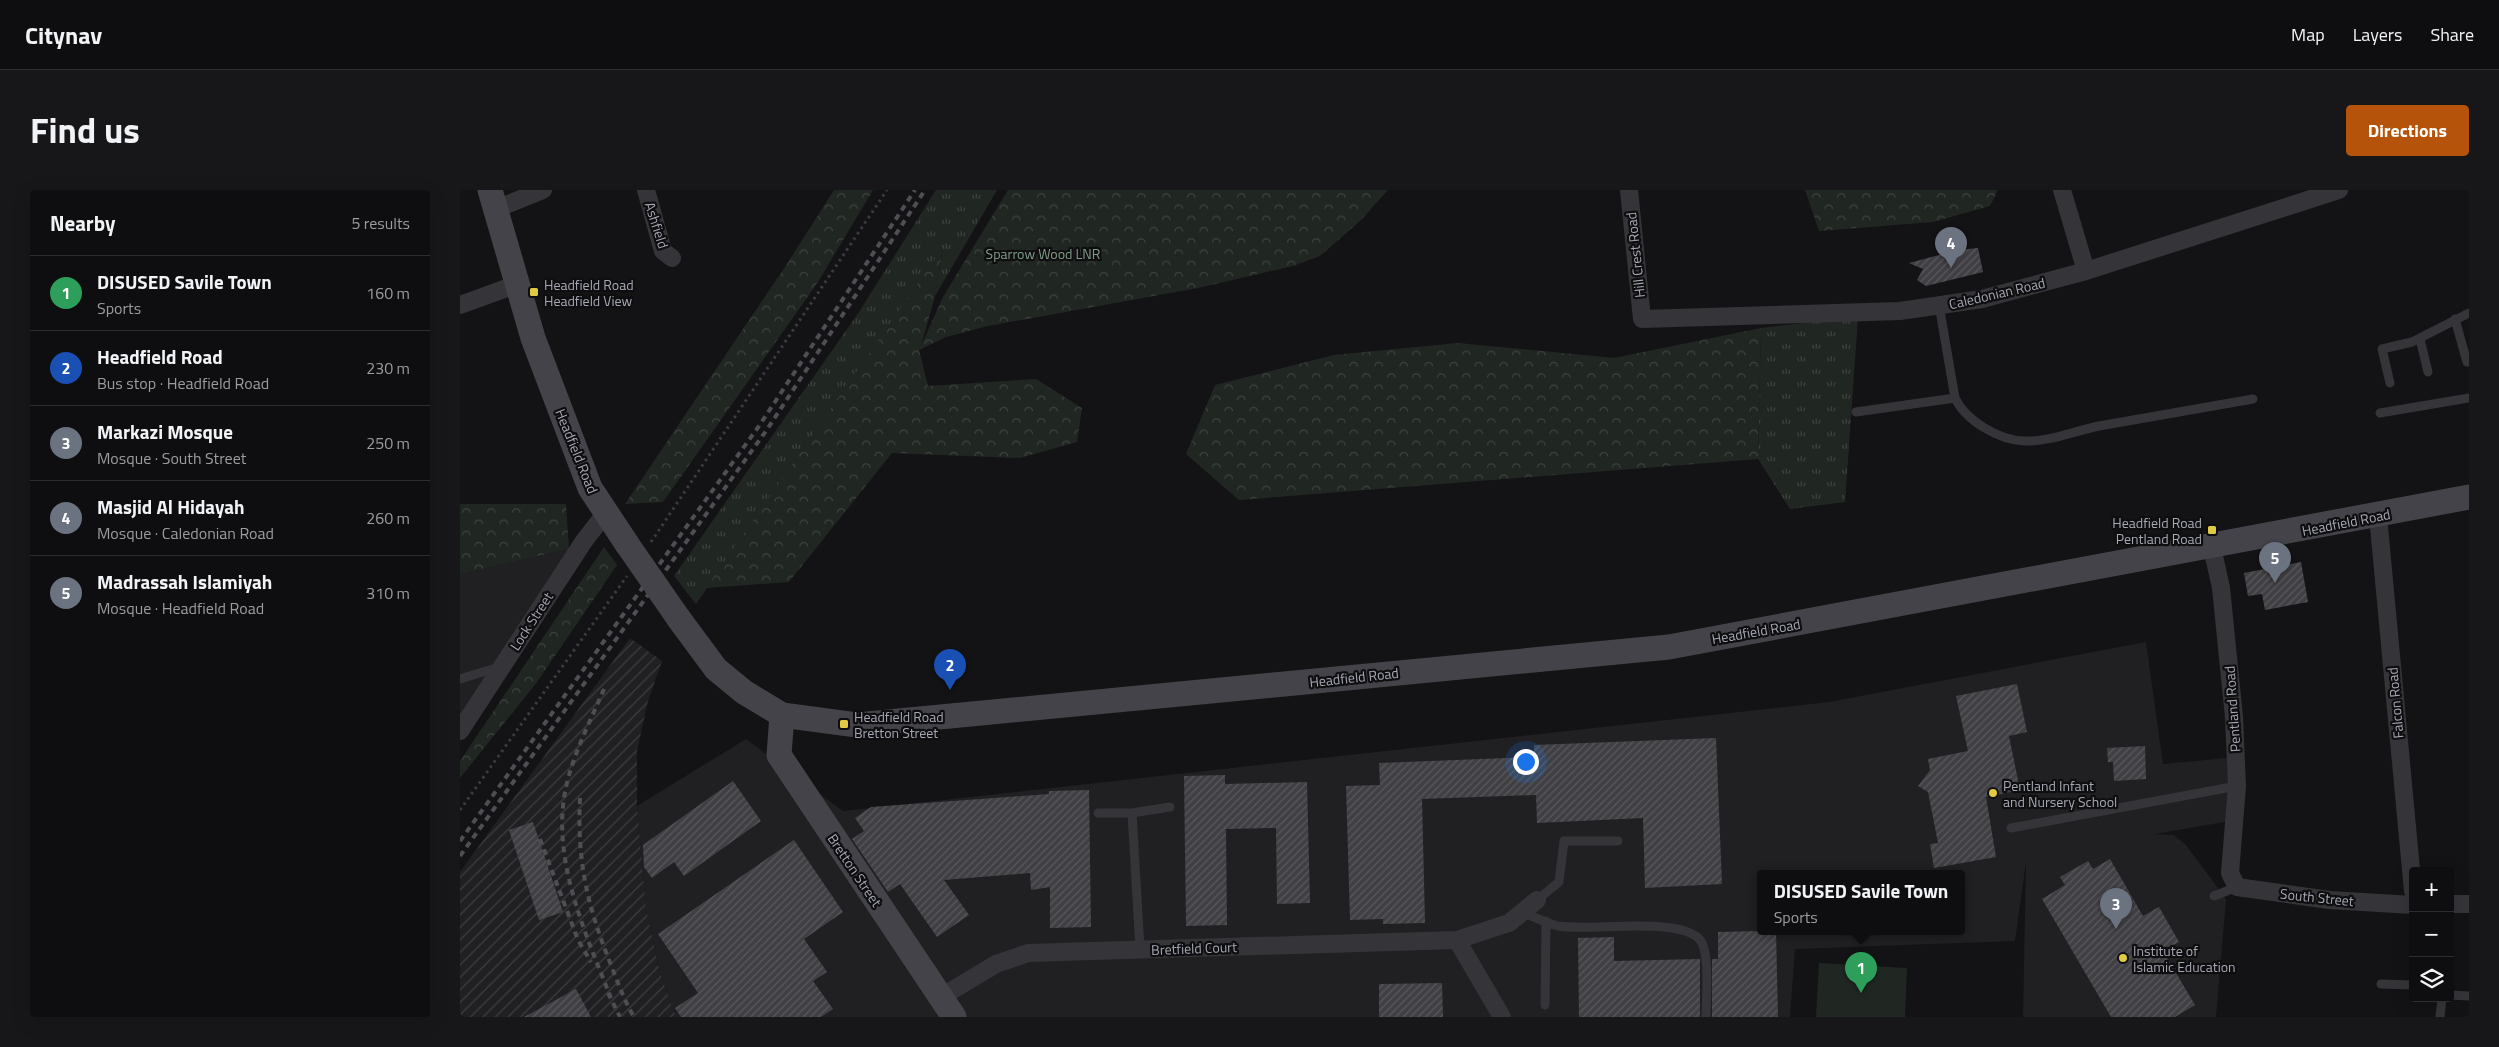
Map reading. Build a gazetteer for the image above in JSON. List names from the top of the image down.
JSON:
{
  "streets": {
    "street": [
      "Ashfield",
      "Hill Crest Road",
      "Caledonian Road",
      "Headfield Road",
      "Lock Street",
      "Falcon Road",
      "Pentland Road",
      "Bretton Street",
      "South Street",
      "Bretfield Court"
    ]
  },
  "crossings": [
    ["Hill Crest Road", "Caledonian Road"],
    ["Headfield Road", "Lock Street"],
    ["Headfield Road", "Falcon Road"],
    ["Headfield Road", "Pentland Road"],
    ["Headfield Road", "Bretton Street"],
    ["Pentland Road", "South Street"],
    ["Bretton Street", "Bretfield Court"]
  ],
  "parks": ["Sparrow Wood LNR"],
  "places": {
    "transit": ["Headfield Road Headfield View", "Headfield Road Pentland Road", "Headfield Road Bretton Street"],
    "other": ["Pentland Infant and Nursery School", "Institute of Islamic Education"]
  },
  "page": {
    "header": "Citynav",
    "nav": ["Map", "Layers", "Share"],
    "title": "Find us",
    "buttons": "Directions",
    "heading": ["Nearby", "5 results"],
    "pins": [
      "4",
      "5",
      "2",
      "3",
      "1"
    ],
    "list": [
      {
        "mark": "1",
        "name": "DISUSED Savile Town",
        "note": "Sports",
        "value": "160 m"
      },
      {
        "mark": "2",
        "name": "Headfield Road",
        "note": "Bus stop · Headfield Road",
        "value": "230 m"
      },
      {
        "mark": "3",
        "name": "Markazi Mosque",
        "note": "Mosque · South Street",
        "value": "250 m"
      },
      {
        "mark": "4",
        "name": "Masjid Al Hidayah",
        "note": "Mosque · Caledonian Road",
        "value": "260 m"
      },
      {
        "mark": "5",
        "name": "Madrassah Islamiyah",
        "note": "Mosque · Headfield Road",
        "value": "310 m"
      }
    ],
    "map_buttons": ["+", "−"],
    "popup": ["DISUSED Savile Town", "Sports"]
  }
}
